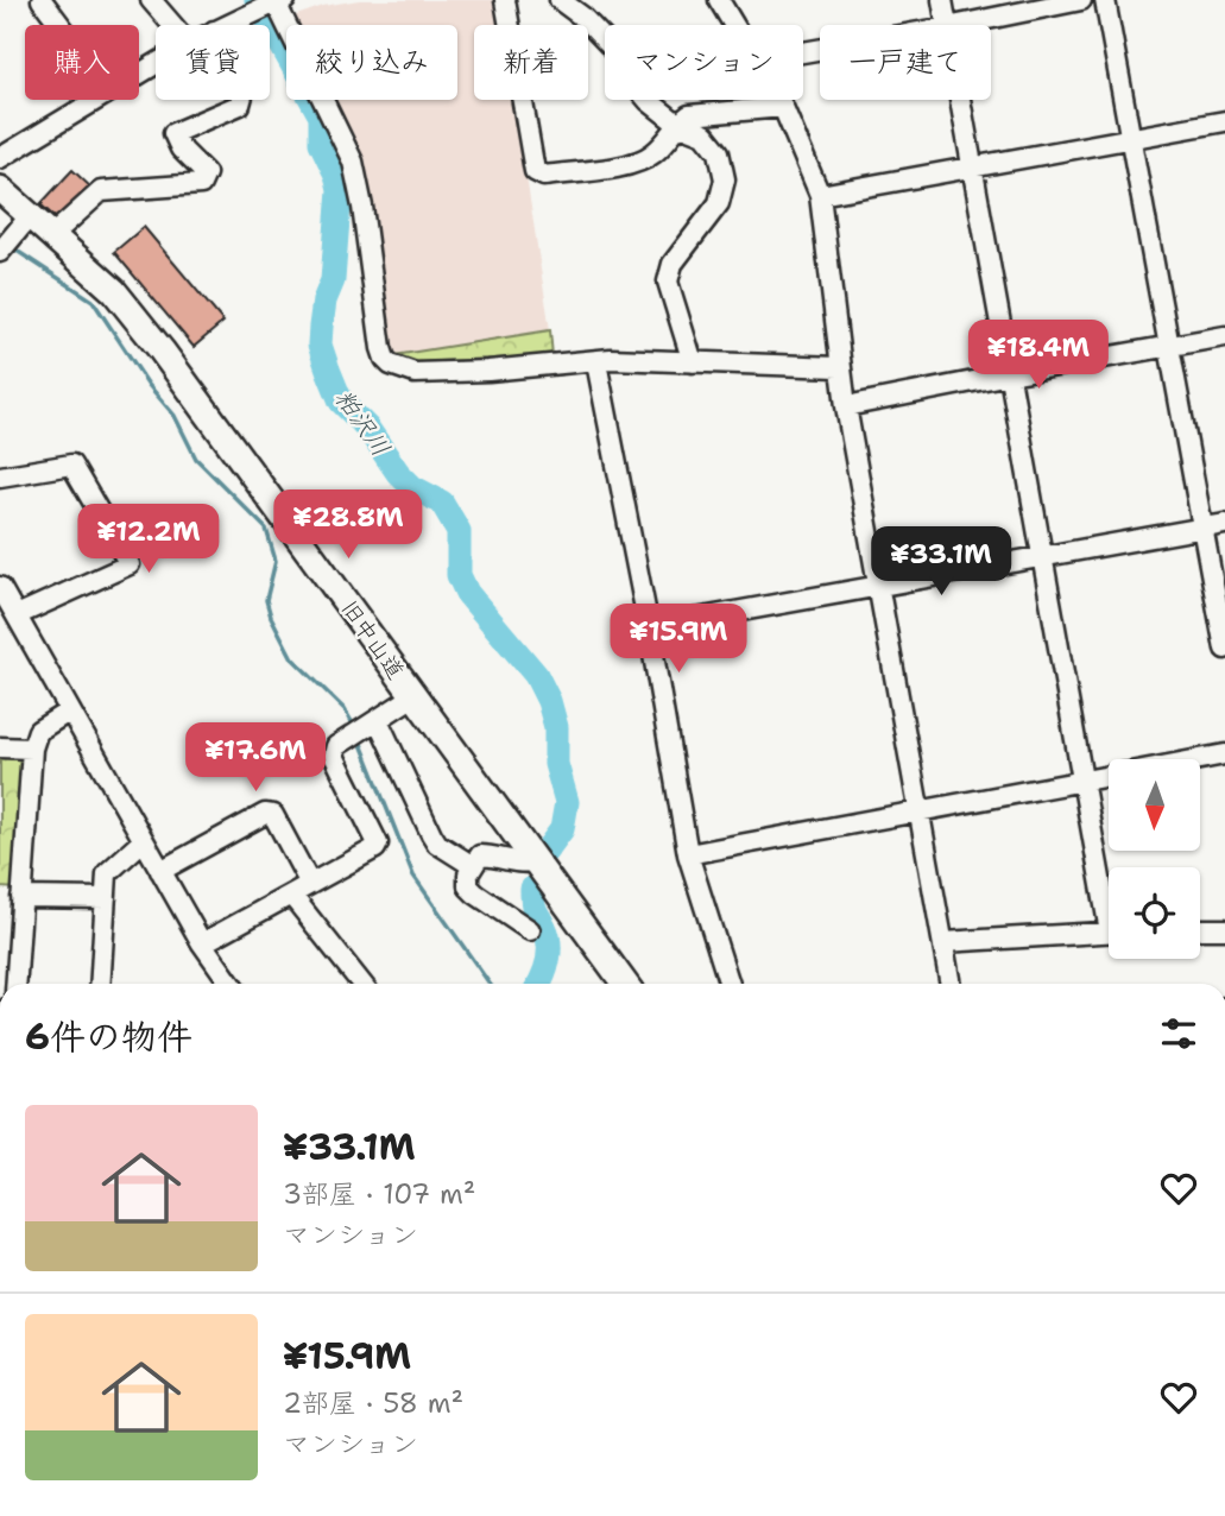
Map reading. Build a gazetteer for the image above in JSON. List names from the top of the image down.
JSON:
{
  "streets": {
    "main road": ["旧中山道"]
  },
  "water": ["粕沢川"],
  "north": "bottom",
  "page": {
    "chip": [
      "購入",
      "賃貸",
      "絞り込み",
      "新着",
      "マンション",
      "一戸建て"
    ],
    "price": [
      "¥18.4M",
      "¥28.8M",
      "¥12.2M",
      "¥33.1M",
      "¥15.9M",
      "¥17.6M"
    ],
    "heading": "6件の物件",
    "list": [
      {
        "name": "¥33.1M",
        "note": "3部屋 · 107 m² · マンション"
      },
      {
        "name": "¥15.9M",
        "note": "2部屋 · 58 m² · マンション"
      }
    ]
  }
}
